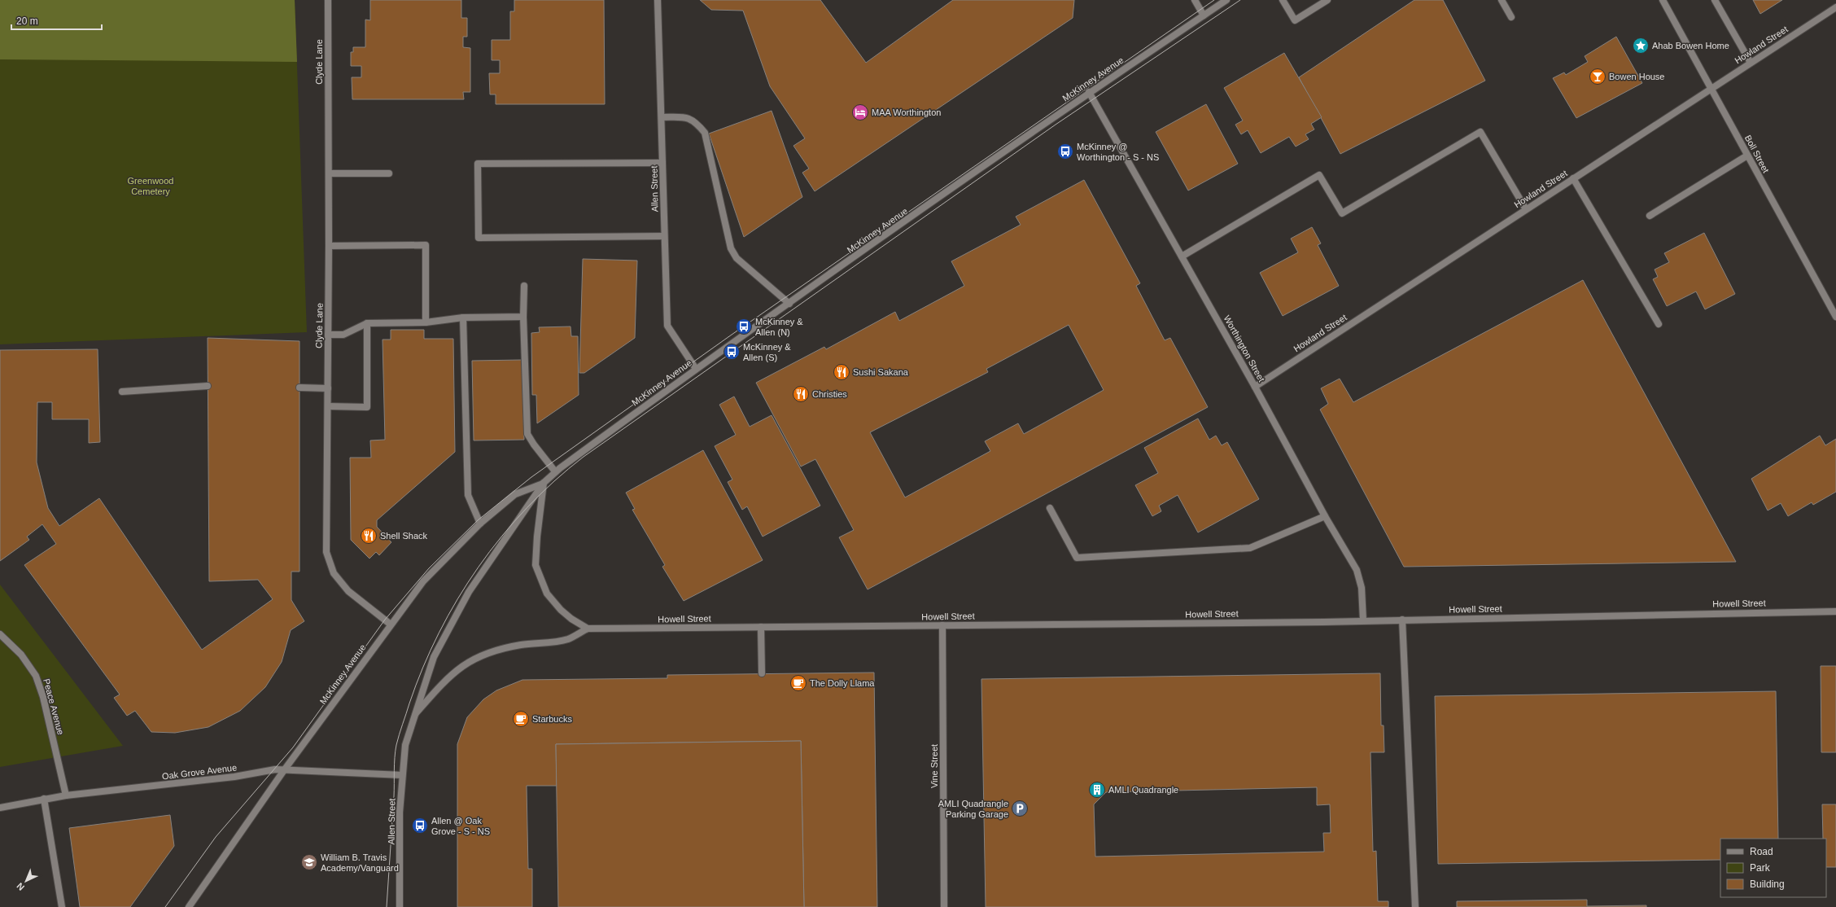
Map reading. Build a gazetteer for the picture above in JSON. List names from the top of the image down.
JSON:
{
  "streets": {
    "street": [
      "Howland Street",
      "Clyde Lane",
      "McKinney Avenue",
      "Boll Street",
      "Allen Street",
      "Worthington Street",
      "Howell Street",
      "Peace Avenue",
      "Vine Street",
      "Oak Grove Avenue"
    ]
  },
  "crossings": [
    ["Howland Street", "Boll Street"],
    ["Howland Street", "Worthington Street"],
    ["Clyde Lane", "McKinney Avenue"],
    ["McKinney Avenue", "Allen Street"],
    ["McKinney Avenue", "Worthington Street"],
    ["McKinney Avenue", "Howell Street"],
    ["McKinney Avenue", "Oak Grove Avenue"],
    ["Allen Street", "Oak Grove Avenue"],
    ["Worthington Street", "Howell Street"],
    ["Howell Street", "Vine Street"],
    ["Peace Avenue", "Oak Grove Avenue"]
  ],
  "parks": ["Greenwood Cemetery"],
  "places": {
    "place": ["Ahab Bowen Home"],
    "bar": ["Bowen House"],
    "hotel": ["MAA Worthington"],
    "bus stop": [
      "McKinney @ Worthington - S - NS",
      "McKinney & Allen (N)",
      "McKinney & Allen (S)",
      "Allen @ Oak Grove - S - NS"
    ],
    "restaurant": ["Sushi Sakana", "Christies", "Shell Shack"],
    "cafe": ["The Dolly Llama", "Starbucks"],
    "building": ["AMLI Quadrangle"],
    "parking": ["AMLI Quadrangle Parking Garage"],
    "school or university": ["William B. Travis Academy/Vanguard"]
  },
  "legend": ["Road", "Park", "Building"],
  "scale_bar": "20 m",
  "north": "bottom left"
}
